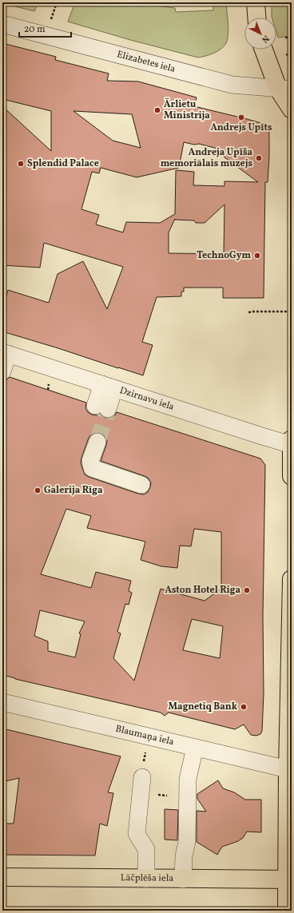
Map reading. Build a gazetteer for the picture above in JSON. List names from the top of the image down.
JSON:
{
  "streets": {
    "main road": ["Lāčplēša iela"],
    "street": ["Elizabetes iela", "Dzirnavu iela", "Blaumaņa iela"]
  },
  "places": [
    "Ārlietu Ministrija",
    "Andrejs Upīts",
    "Andreja Upīša memoriālais muzejs",
    "Splendid Palace",
    "TechnoGym",
    "Galerija Rīga",
    "Aston Hotel Riga",
    "Magnetiq Bank"
  ],
  "scale_bar": "20 m",
  "north": "bottom right"
}
